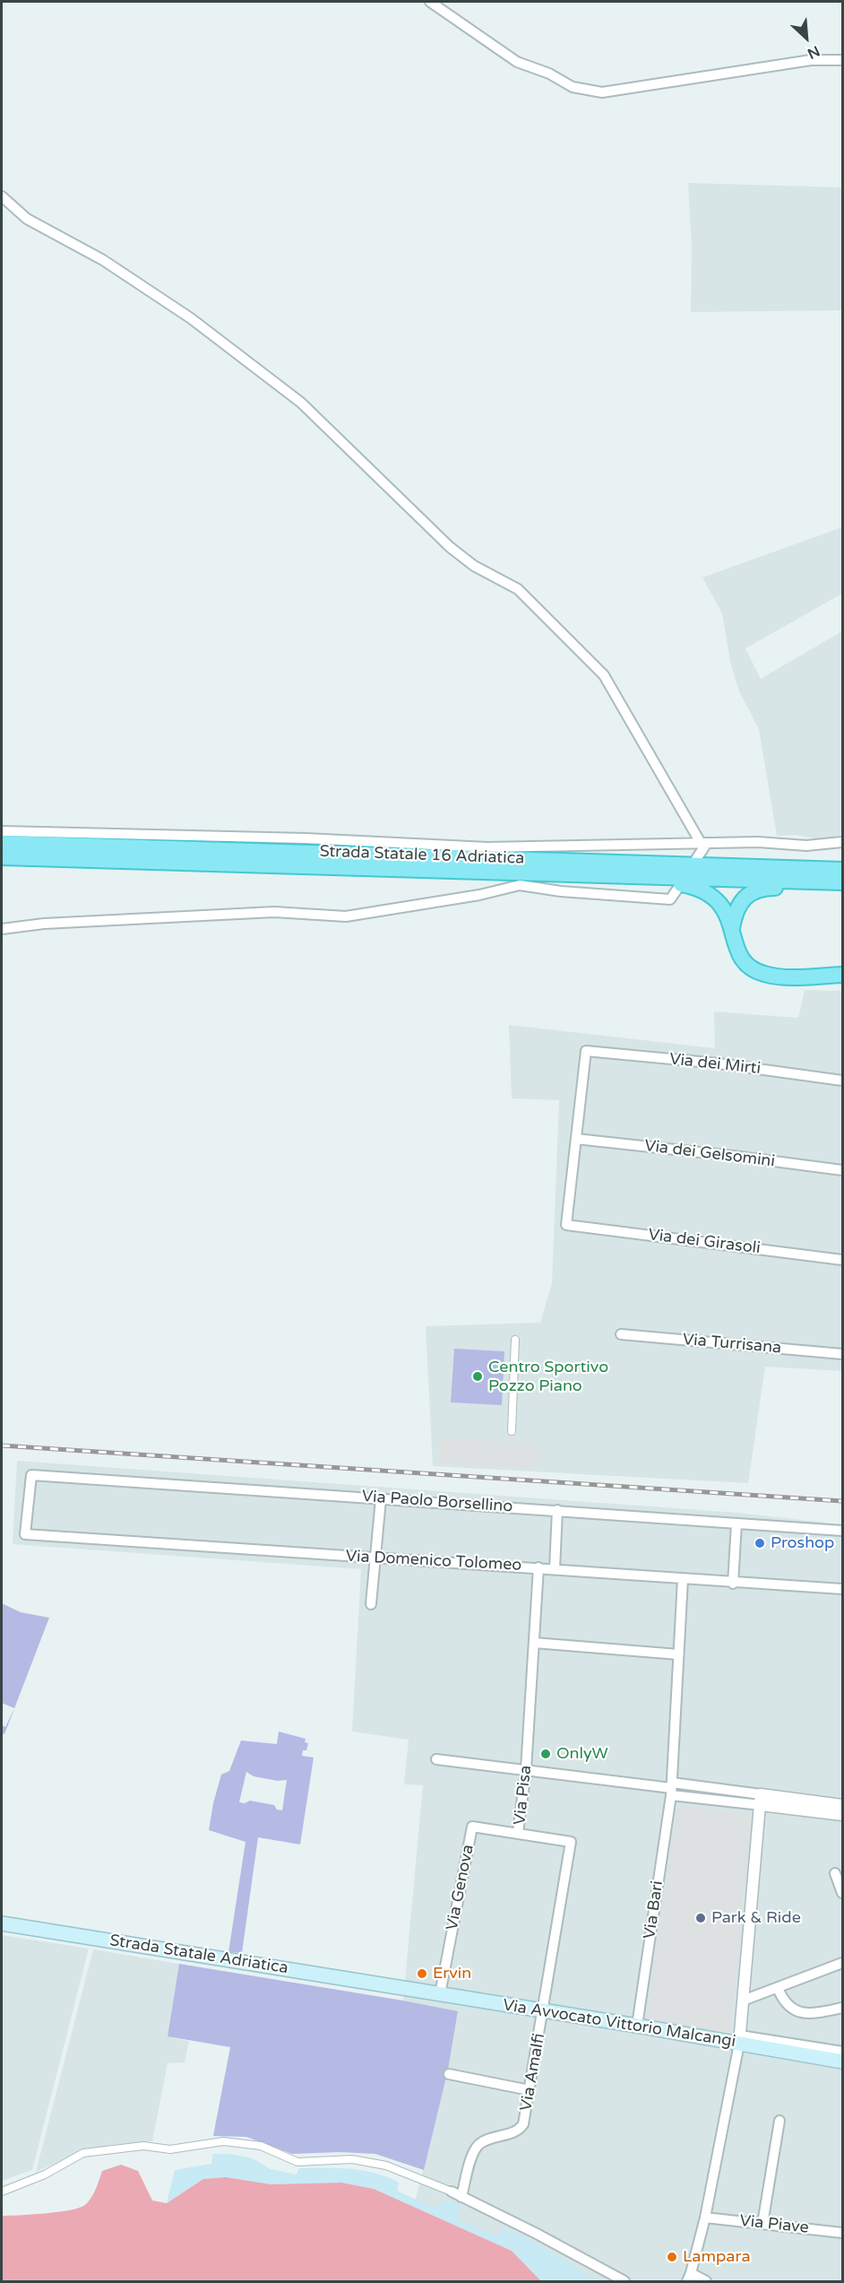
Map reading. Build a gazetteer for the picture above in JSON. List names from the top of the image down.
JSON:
{
  "streets": {
    "highway": ["Strada Statale 16 Adriatica"],
    "main road": ["Strada Statale Adriatica", "Via Avvocato Vittorio Malcangi"],
    "street": [
      "Via dei Mirti",
      "Via dei Gelsomini",
      "Via dei Girasoli",
      "Via Turrisana",
      "Via Paolo Borsellino",
      "Via Domenico Tolomeo",
      "Via Pisa",
      "Via Genova",
      "Via Bari",
      "Via Amalfi",
      "Via Piave"
    ]
  },
  "crossings": [
    ["Via dei Mirti", "Via dei Gelsomini"],
    ["Via dei Mirti", "Via dei Girasoli"],
    ["Via dei Gelsomini", "Via dei Girasoli"],
    ["Via Paolo Borsellino", "Via Domenico Tolomeo"],
    ["Via Domenico Tolomeo", "Via Pisa"],
    ["Via Domenico Tolomeo", "Via Bari"],
    ["Via Pisa", "Via Genova"],
    ["Via Pisa", "Via Avvocato Vittorio Malcangi"],
    ["Via Pisa", "Via Amalfi"],
    ["Via Genova", "Via Avvocato Vittorio Malcangi"],
    ["Via Bari", "Via Avvocato Vittorio Malcangi"],
    ["Strada Statale Adriatica", "Via Avvocato Vittorio Malcangi"],
    ["Via Avvocato Vittorio Malcangi", "Via Amalfi"]
  ],
  "places": [
    "Centro Sportivo Pozzo Piano",
    "Proshop",
    "OnlyW",
    "Park & Ride",
    "Ervin",
    "Lampara"
  ],
  "north": "bottom right"
}
